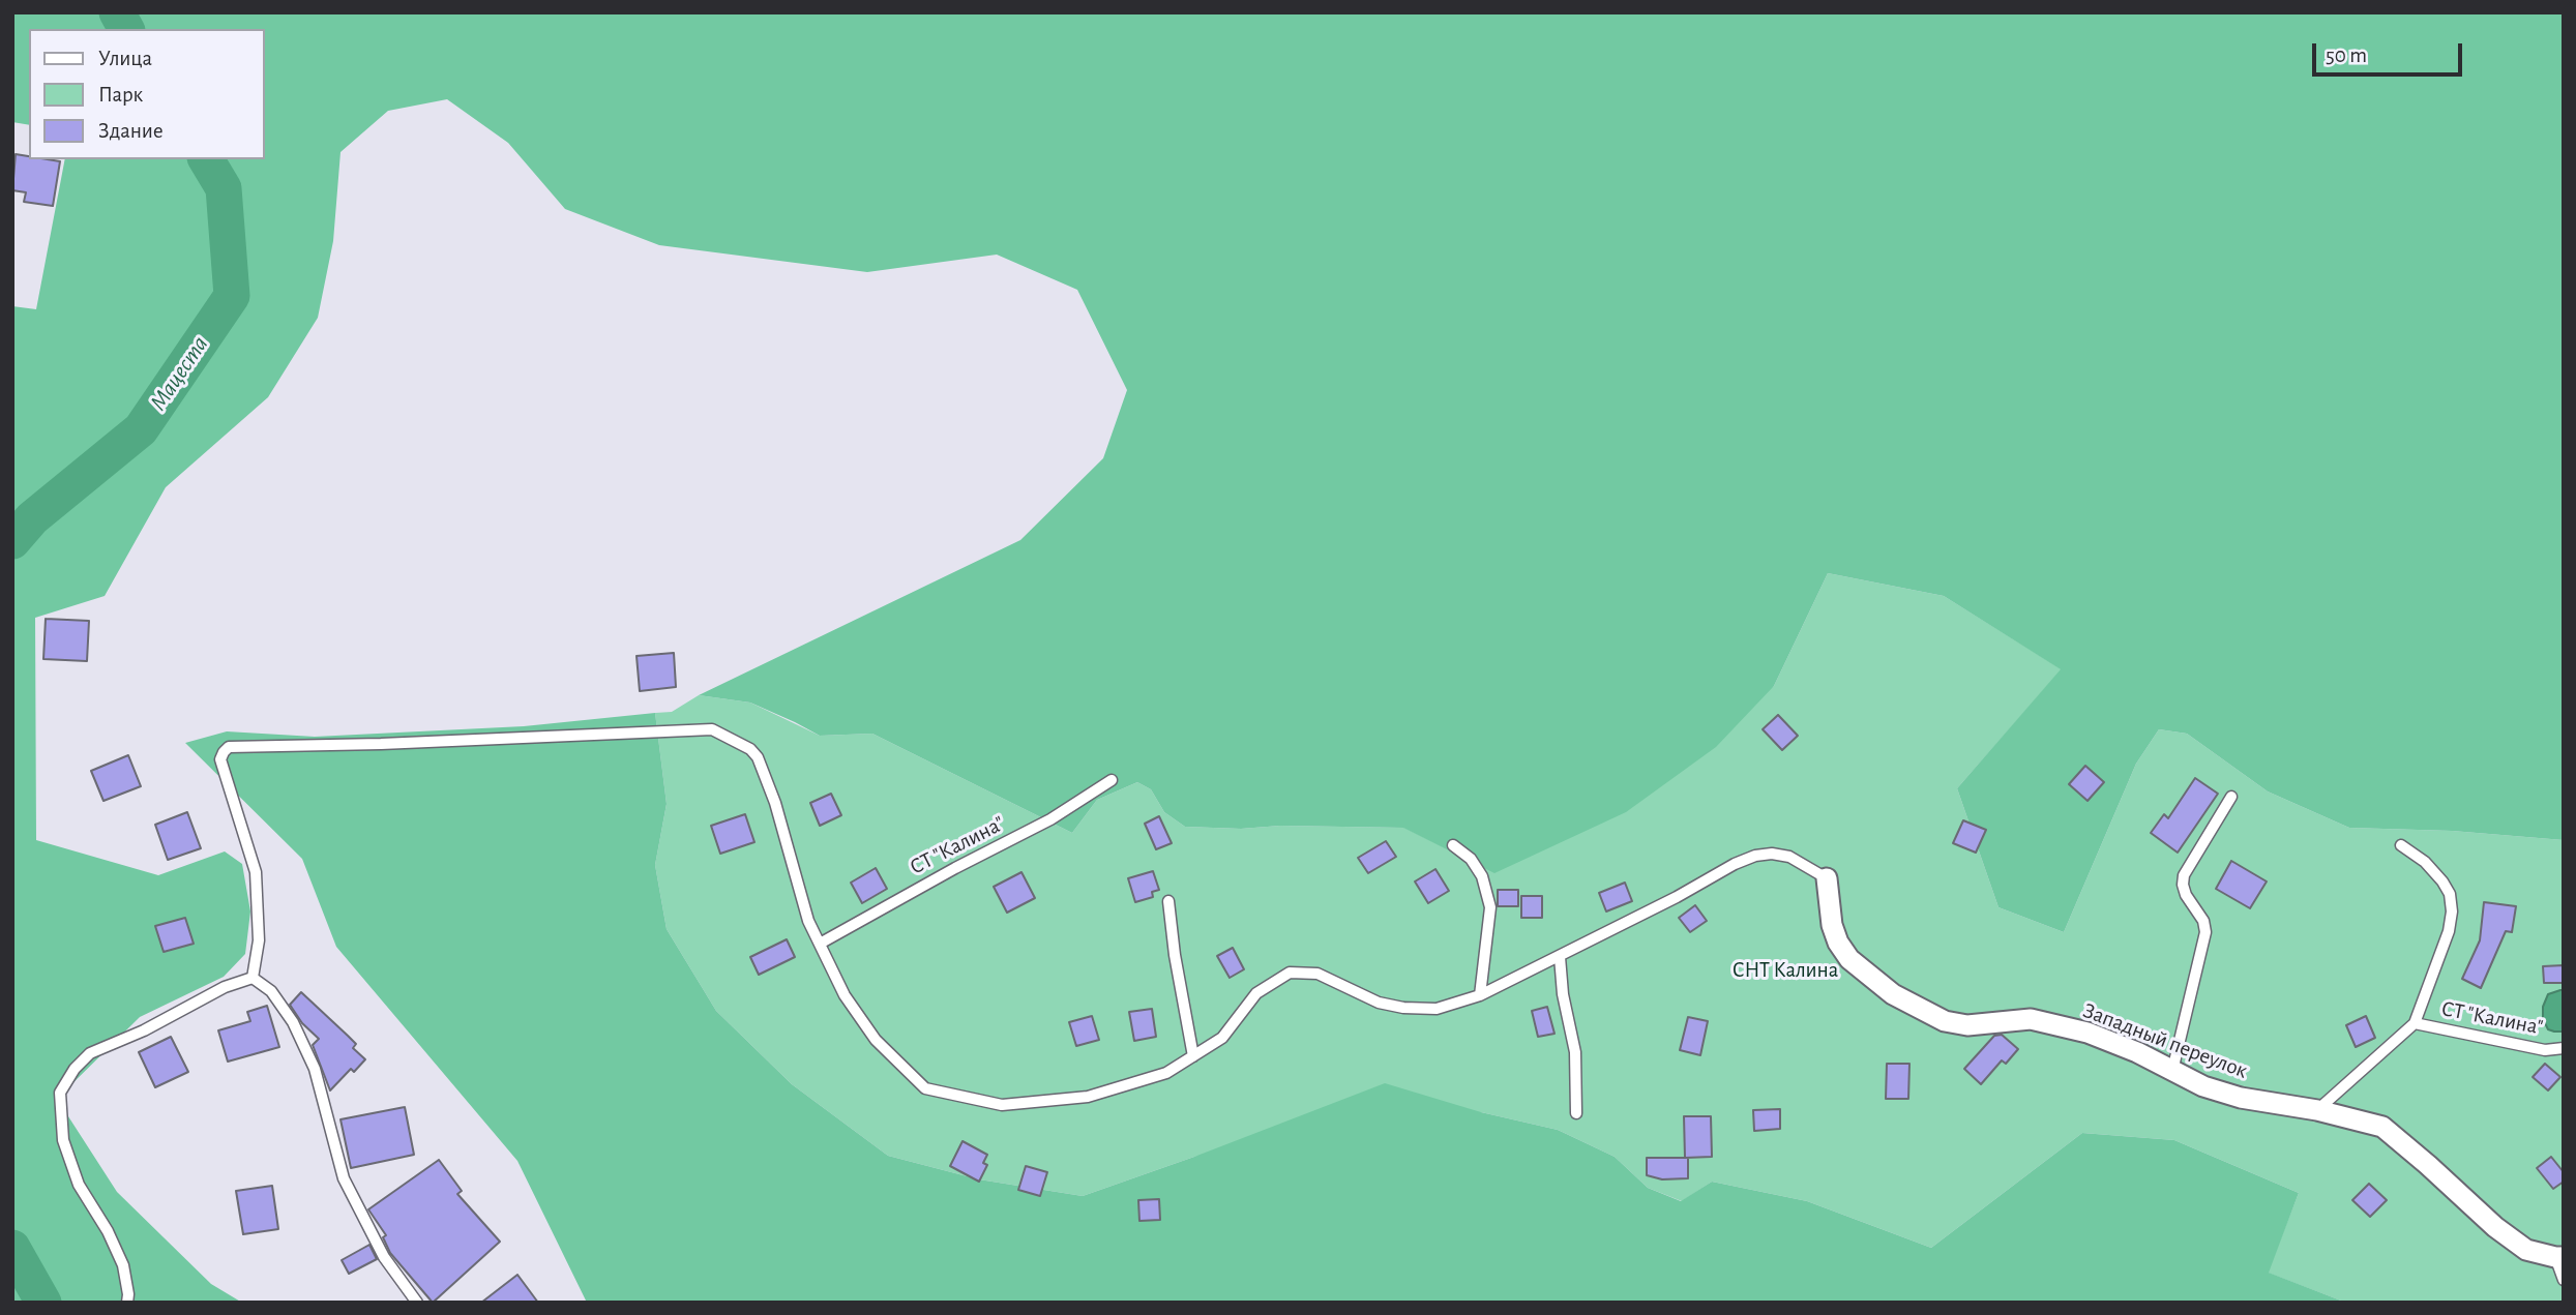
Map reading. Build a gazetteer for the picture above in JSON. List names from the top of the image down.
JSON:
{
  "streets": {
    "street": ["Западный переулок"],
    "lane": ["СТ \"Калина\""]
  },
  "crossings": [
    ["СТ \"Калина\"", "Западный переулок"]
  ],
  "water": ["Мацеста"],
  "parks": ["СНТ Калина"],
  "legend": ["Улица", "Парк", "Здание"],
  "scale_bar": "50 m"
}
